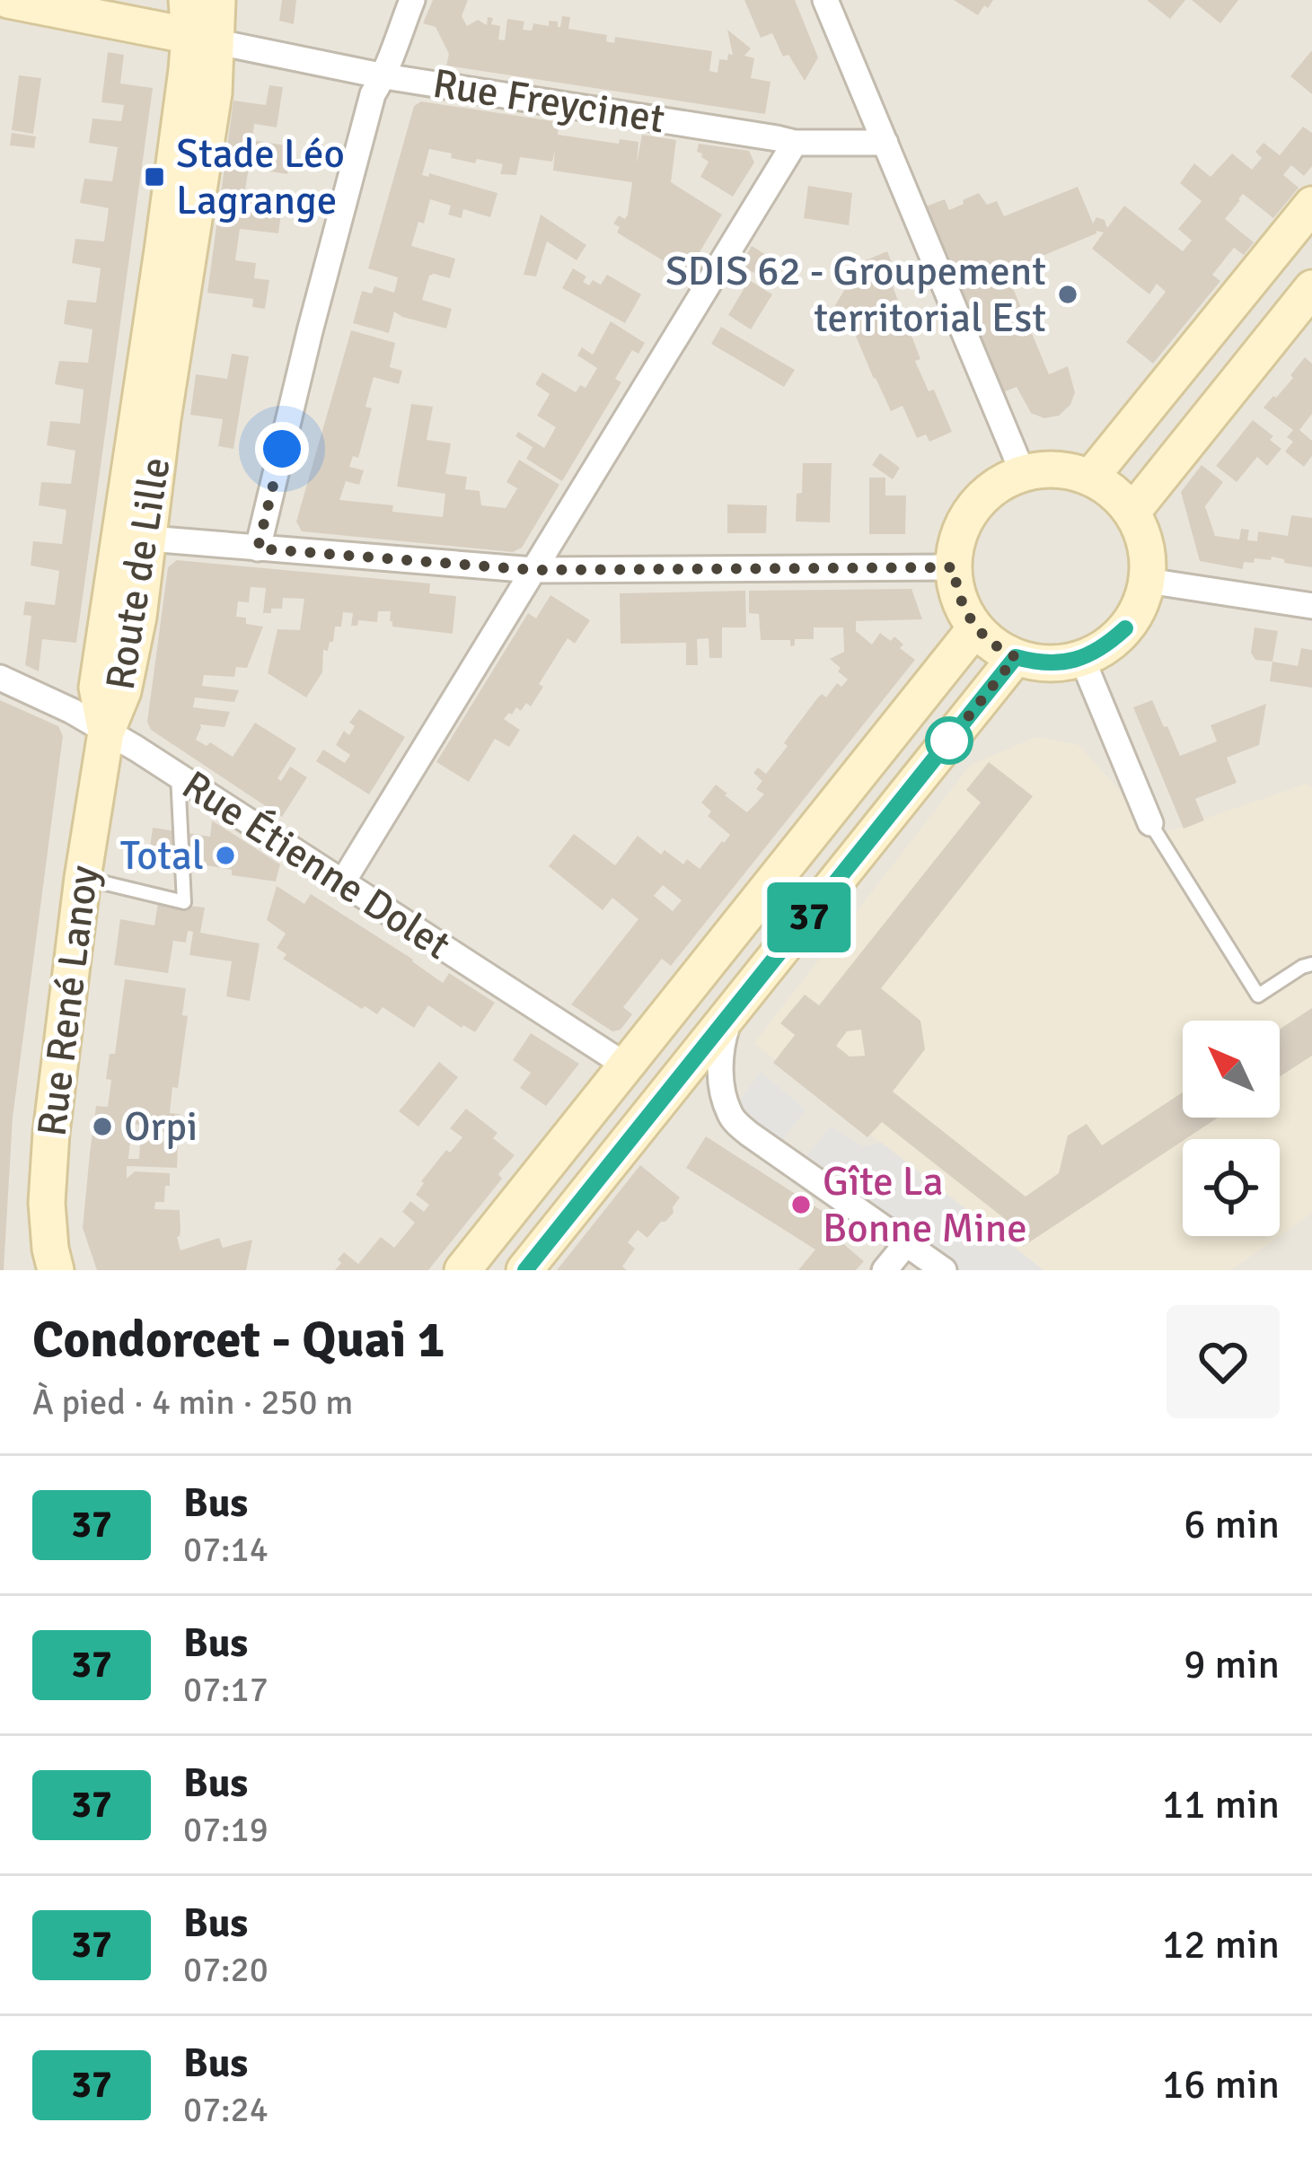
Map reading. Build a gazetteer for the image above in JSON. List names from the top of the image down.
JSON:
{
  "streets": {
    "main road": ["Route de Lille", "Rue René Lanoy"],
    "street": ["Rue Freycinet", "Rue Étienne Dolet"]
  },
  "crossings": [
    ["Rue Freycinet", "Route de Lille"],
    ["Route de Lille", "Rue Étienne Dolet"],
    ["Route de Lille", "Rue René Lanoy"],
    ["Rue Étienne Dolet", "Rue René Lanoy"]
  ],
  "places": {
    "transit": ["Stade Léo Lagrange"],
    "other": [
      "SDIS 62 - Groupement territorial Est",
      "Total",
      "Orpi",
      "Gîte La Bonne Mine"
    ]
  },
  "lines": ["bus line 37"],
  "north": "top left",
  "page": {
    "on_map": "37",
    "heading": ["Condorcet - Quai 1", "À pied · 4 min · 250 m"],
    "list": [
      {
        "mark": "37",
        "name": "Bus",
        "note": "07:14",
        "value": "6 min"
      },
      {
        "mark": "37",
        "name": "Bus",
        "note": "07:17",
        "value": "9 min"
      },
      {
        "mark": "37",
        "name": "Bus",
        "note": "07:19",
        "value": "11 min"
      },
      {
        "mark": "37",
        "name": "Bus",
        "note": "07:20",
        "value": "12 min"
      },
      {
        "mark": "37",
        "name": "Bus",
        "note": "07:24",
        "value": "16 min"
      }
    ]
  }
}
